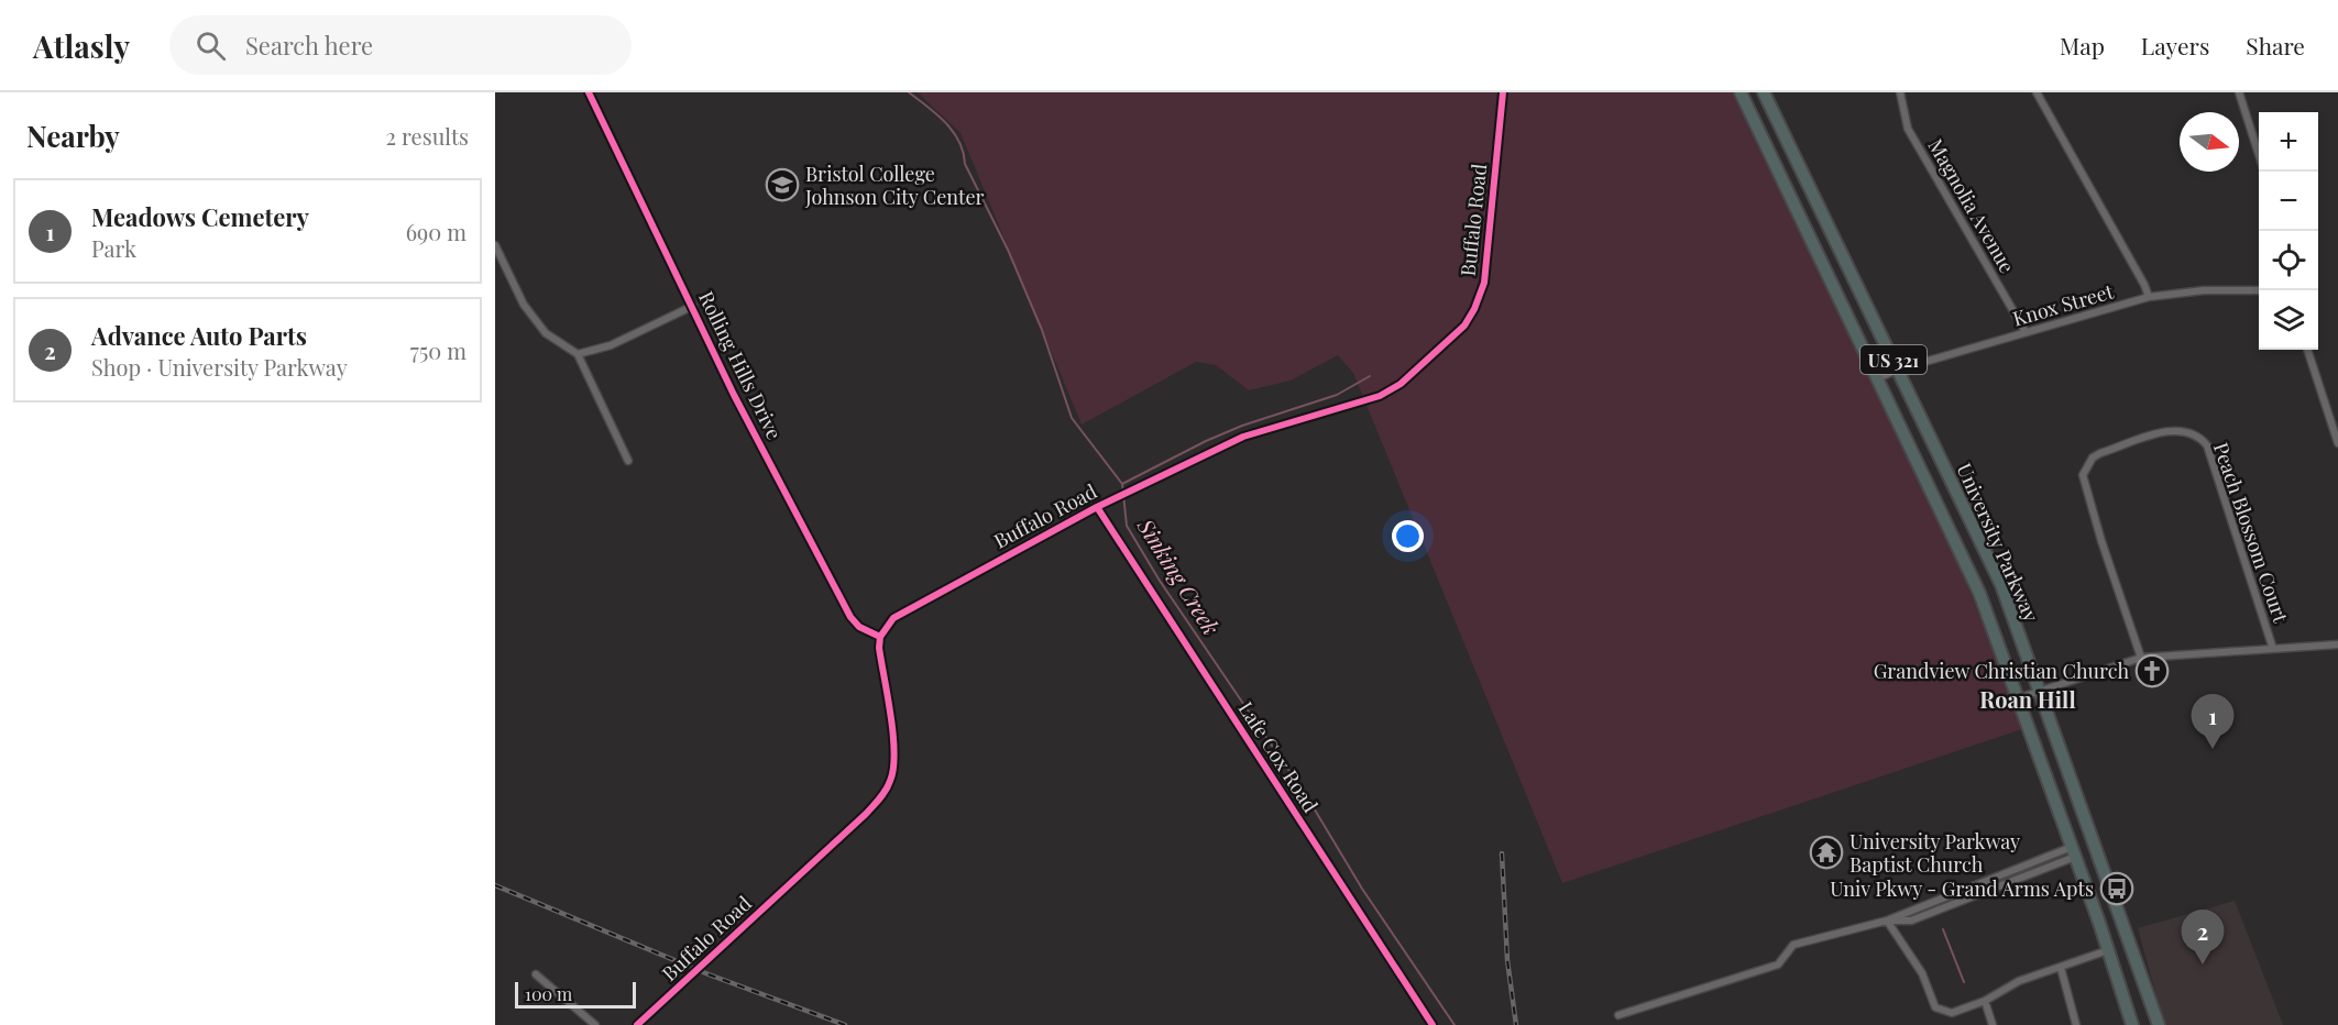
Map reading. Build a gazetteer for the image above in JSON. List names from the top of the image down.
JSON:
{
  "streets": {
    "highway": ["US 321", "University Parkway"],
    "street": [
      "Magnolia Avenue",
      "Buffalo Road",
      "Knox Street",
      "Rolling Hills Drive",
      "Peach Blossom Court",
      "Lafe Cox Road"
    ]
  },
  "crossings": [
    ["Magnolia Avenue", "Knox Street"],
    ["Buffalo Road", "Rolling Hills Drive"],
    ["Buffalo Road", "Lafe Cox Road"],
    ["Knox Street", "University Parkway"]
  ],
  "districts": ["Roan Hill"],
  "water": ["Sinking Creek"],
  "places": {
    "school or university": ["Bristol College Johnson City Center"],
    "church": ["Grandview Christian Church"],
    "temple": ["University Parkway Baptist Church"],
    "bus stop": ["Univ Pkwy - Grand Arms Apts"]
  },
  "scale_bar": "100 m",
  "north": "right",
  "page": {
    "header": "Atlasly",
    "search": "Search here",
    "nav": ["Map", "Layers", "Share"],
    "heading": ["Nearby", "2 results"],
    "map_buttons": ["+", "−"],
    "list": [
      {
        "mark": "1",
        "name": "Meadows Cemetery",
        "note": "Park",
        "value": "690 m"
      },
      {
        "mark": "2",
        "name": "Advance Auto Parts",
        "note": "Shop · University Parkway",
        "value": "750 m"
      }
    ],
    "pins": ["1", "2"],
    "scale": "100 m"
  }
}
